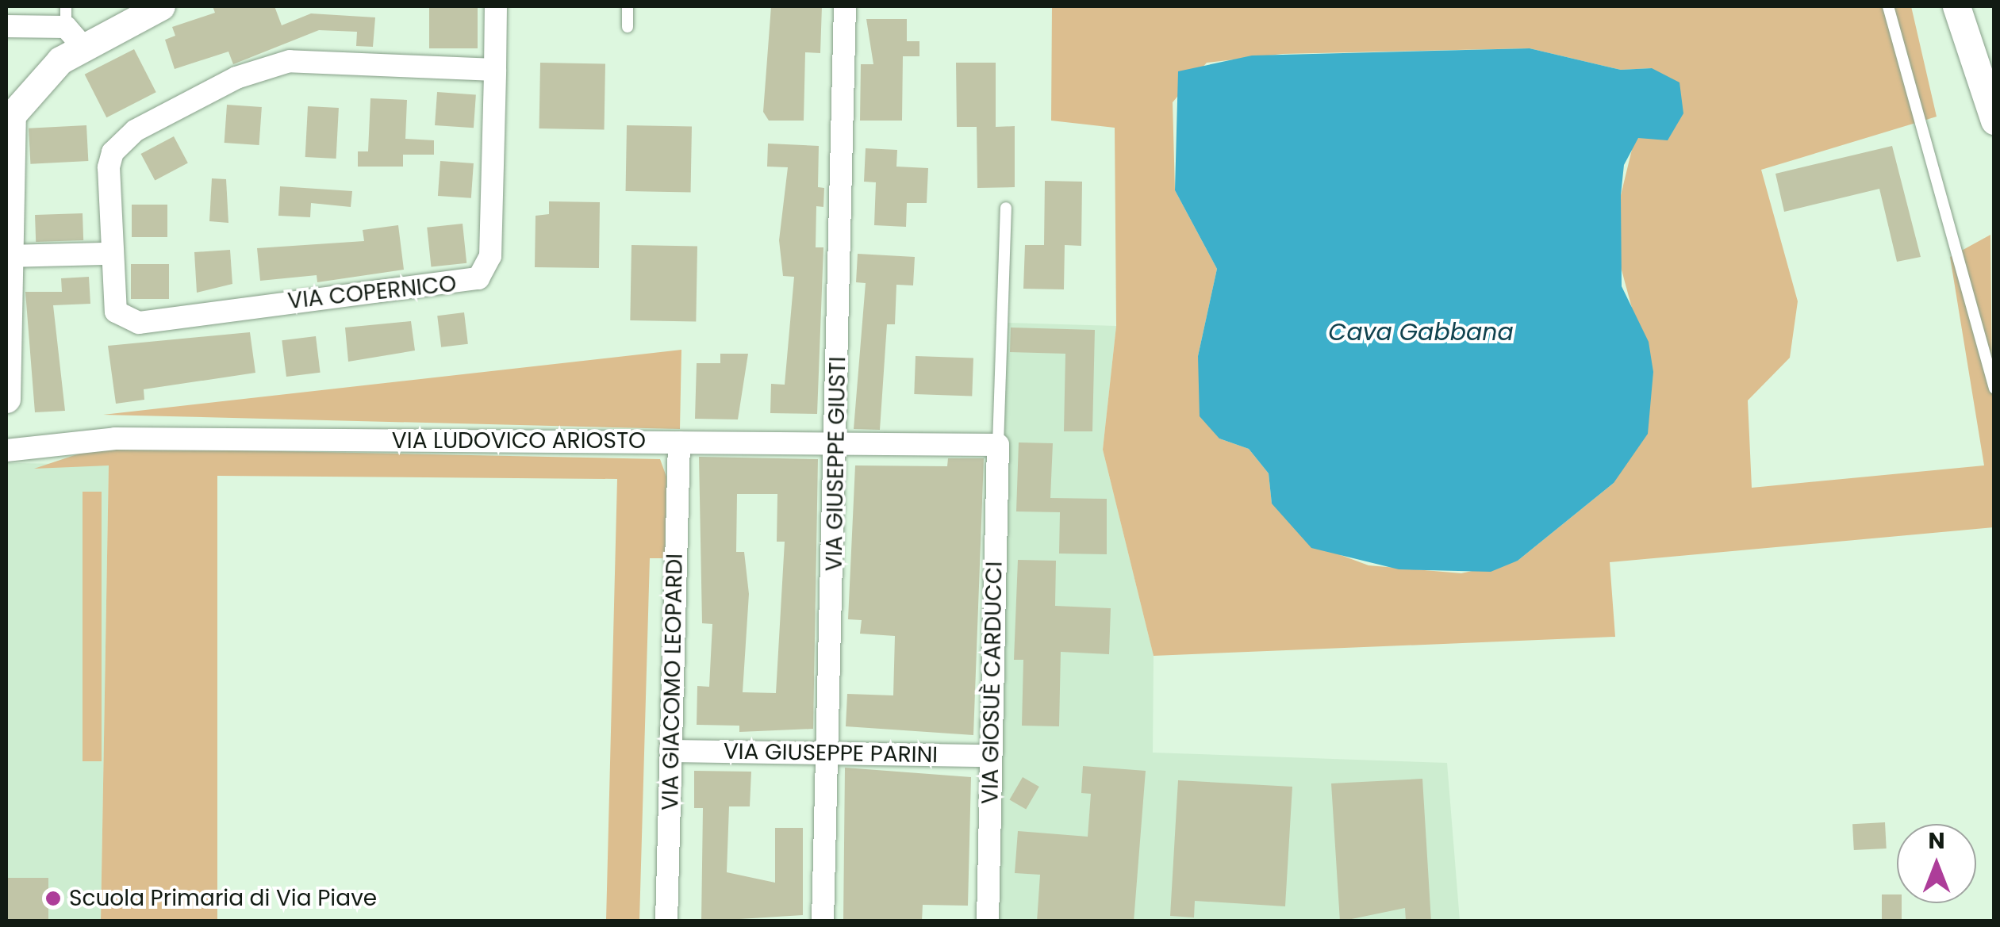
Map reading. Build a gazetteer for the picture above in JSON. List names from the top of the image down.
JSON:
{
  "streets": {
    "street": [
      "VIA COPERNICO",
      "VIA LUDOVICO ARIOSTO",
      "VIA GIUSEPPE GIUSTI",
      "VIA GIACOMO LEOPARDI",
      "VIA GIOSUÈ CARDUCCI",
      "VIA GIUSEPPE PARINI"
    ]
  },
  "crossings": [
    ["VIA LUDOVICO ARIOSTO", "VIA GIUSEPPE GIUSTI"],
    ["VIA LUDOVICO ARIOSTO", "VIA GIACOMO LEOPARDI"],
    ["VIA LUDOVICO ARIOSTO", "VIA GIOSUÈ CARDUCCI"],
    ["VIA GIUSEPPE GIUSTI", "VIA GIUSEPPE PARINI"],
    ["VIA GIACOMO LEOPARDI", "VIA GIUSEPPE PARINI"],
    ["VIA GIOSUÈ CARDUCCI", "VIA GIUSEPPE PARINI"]
  ],
  "water": ["Cava Gabbana"],
  "places": ["Scuola Primaria di Via Piave"],
  "north": "top"
}
